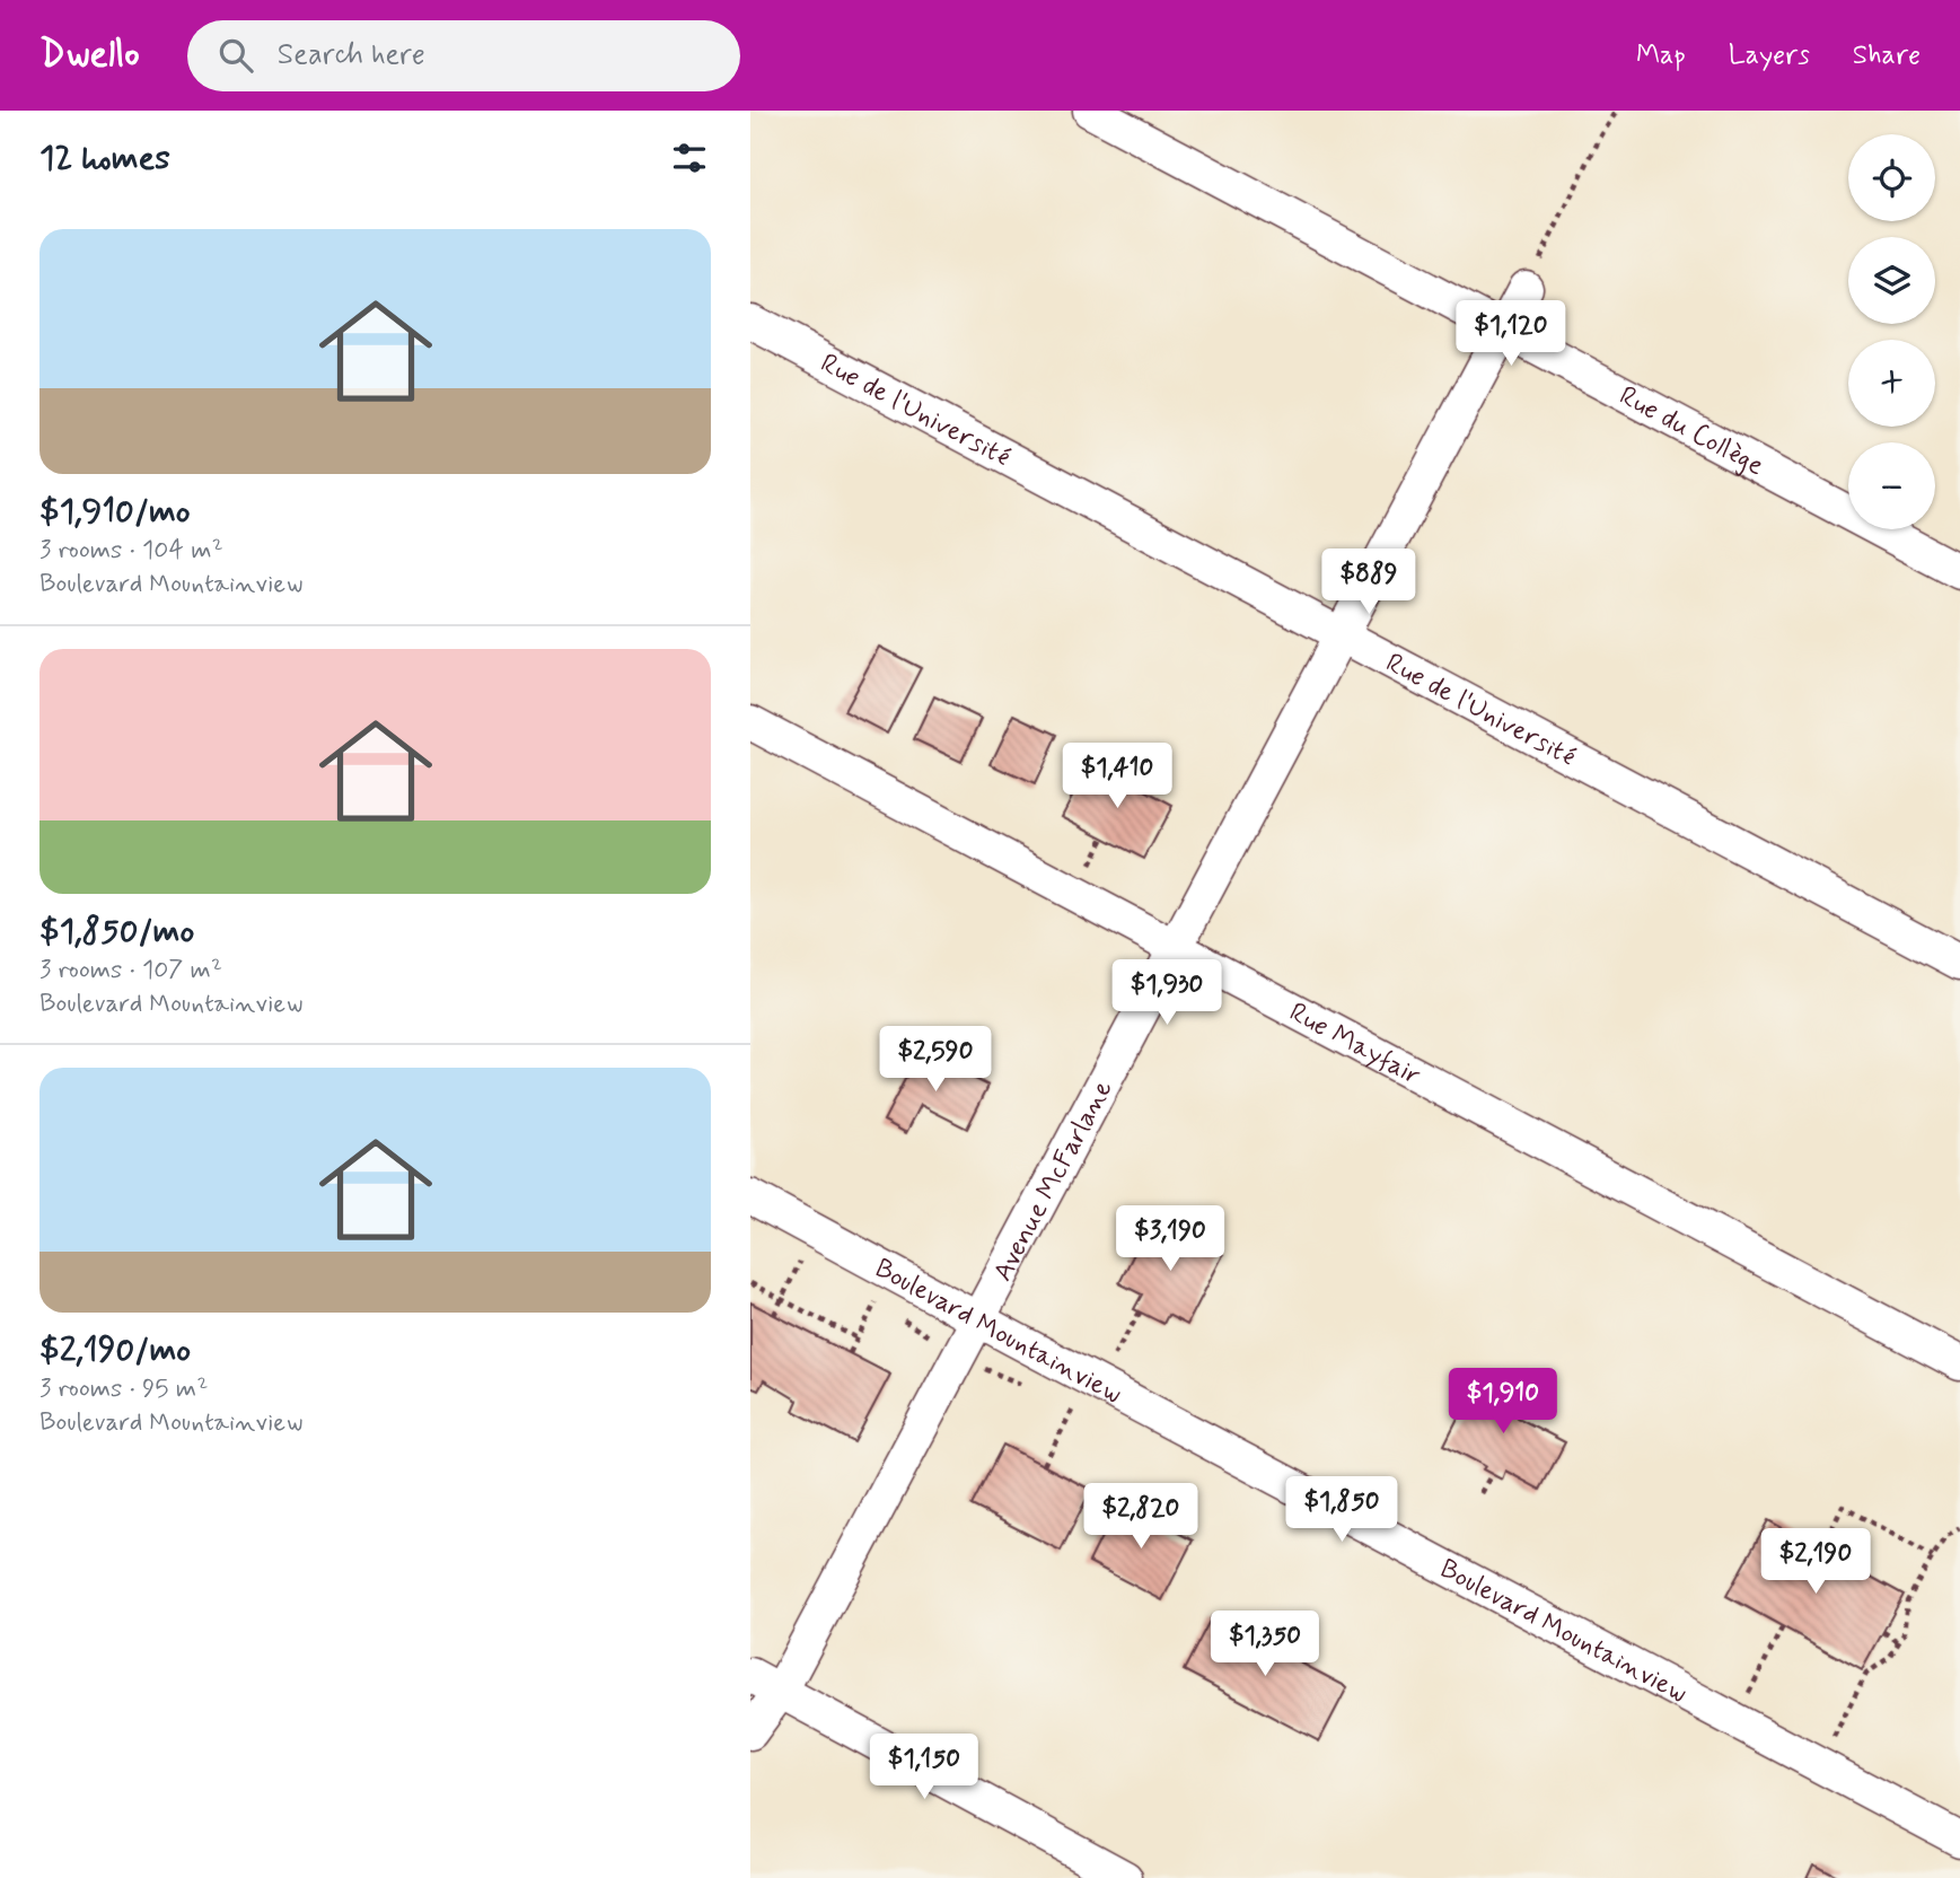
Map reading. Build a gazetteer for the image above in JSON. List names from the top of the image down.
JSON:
{
  "streets": {
    "street": [
      "Rue de l'Université",
      "Rue du Collège",
      "Rue Mayfair",
      "Avenue McFarlane",
      "Boulevard Mountainview"
    ]
  },
  "crossings": [
    ["Rue de l'Université", "Avenue McFarlane"],
    ["Rue du Collège", "Avenue McFarlane"],
    ["Rue Mayfair", "Avenue McFarlane"],
    ["Avenue McFarlane", "Boulevard Mountainview"]
  ],
  "page": {
    "header": "Dwello",
    "search": "Search here",
    "nav": ["Map", "Layers", "Share"],
    "heading": "12 homes",
    "map_buttons": ["+", "−"],
    "list": [
      {
        "name": "$1,910/mo",
        "note": "3 rooms · 104 m² · Boulevard Mountainview"
      },
      {
        "name": "$1,850/mo",
        "note": "3 rooms · 107 m² · Boulevard Mountainview"
      },
      {
        "name": "$2,190/mo",
        "note": "3 rooms · 95 m² · Boulevard Mountainview"
      }
    ],
    "price": [
      "$1,120",
      "$889",
      "$1,410",
      "$1,930",
      "$2,590",
      "$3,190",
      "$1,910",
      "$1,850",
      "$2,820",
      "$2,190",
      "$1,350",
      "$1,150"
    ]
  }
}
